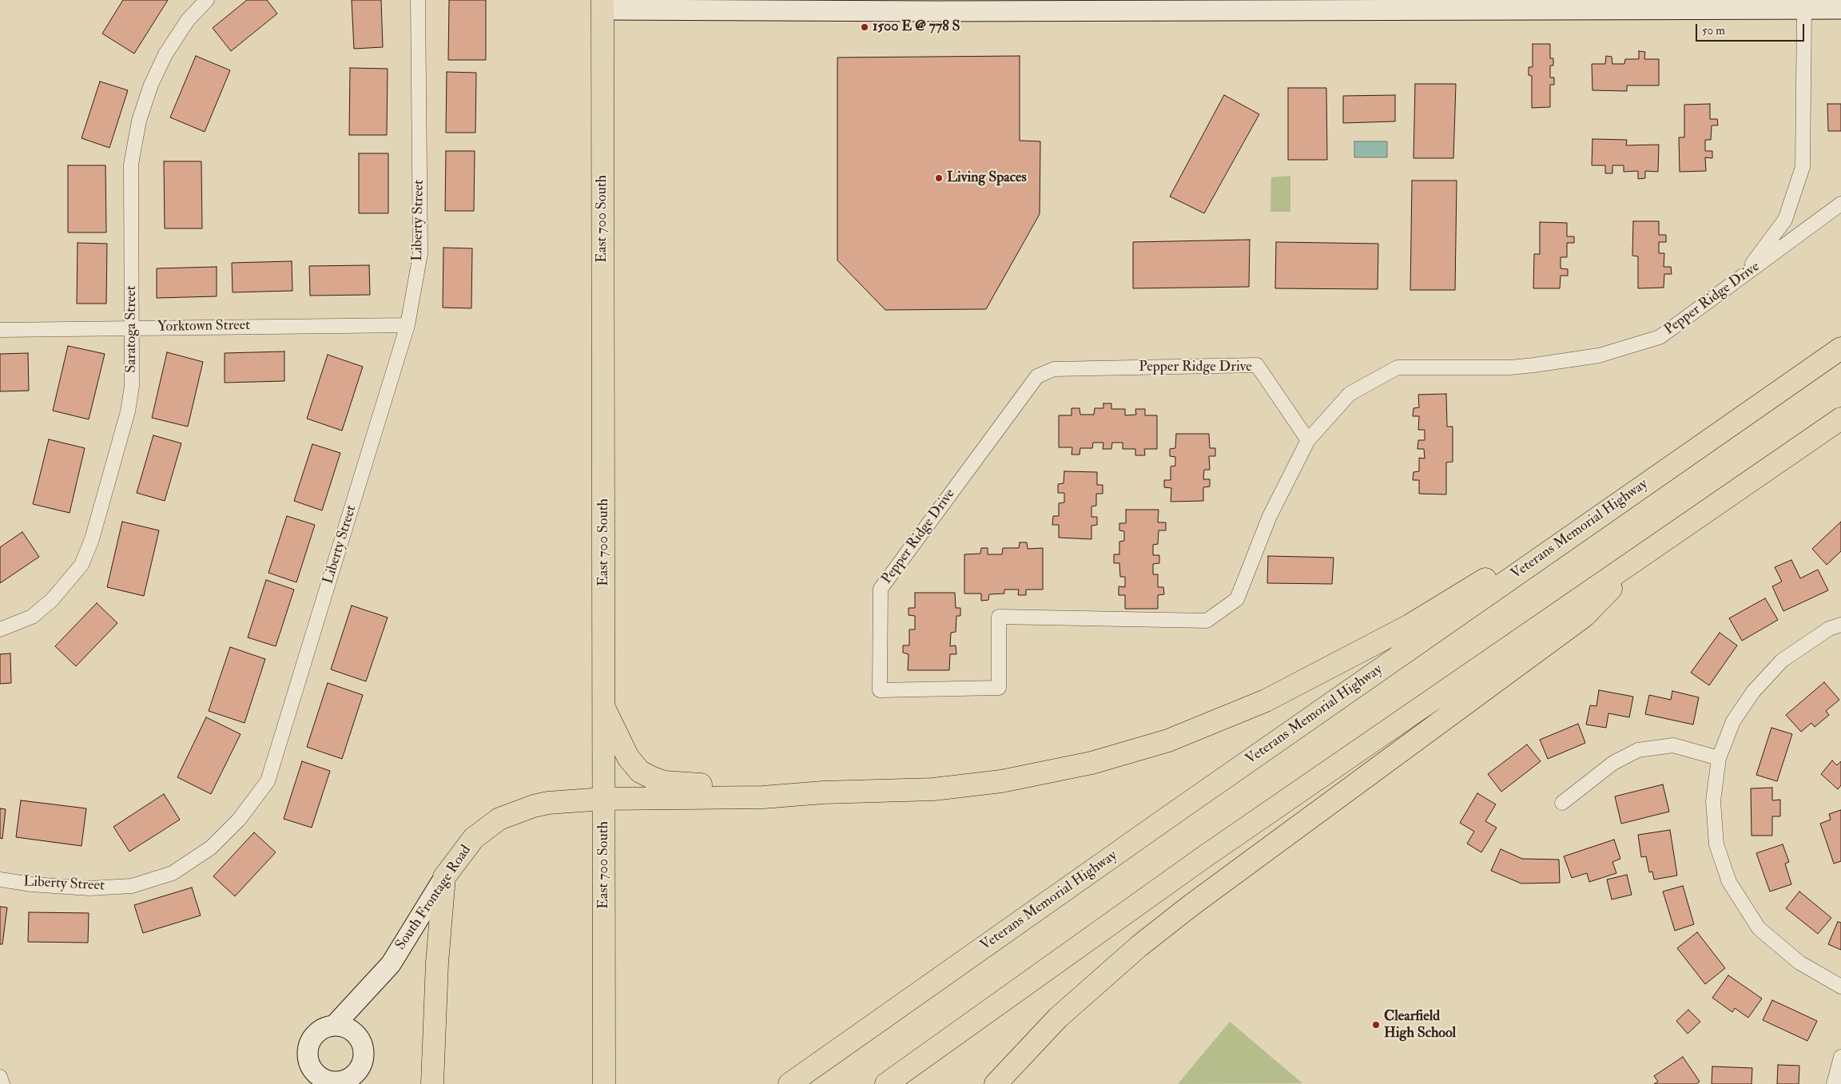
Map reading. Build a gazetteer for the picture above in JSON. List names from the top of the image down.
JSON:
{
  "streets": {
    "main road": ["East 700 South", "Veterans Memorial Highway", "South Frontage Road"],
    "street": [
      "Liberty Street",
      "Pepper Ridge Drive",
      "Yorktown Street",
      "Saratoga Street"
    ]
  },
  "crossings": [
    ["East 700 South", "South Frontage Road"],
    ["Liberty Street", "Yorktown Street"],
    ["Yorktown Street", "Saratoga Street"]
  ],
  "places": ["1500 E @ 778 S", "Living Spaces", "Clearfield High School"],
  "scale_bar": "50 m"
}
